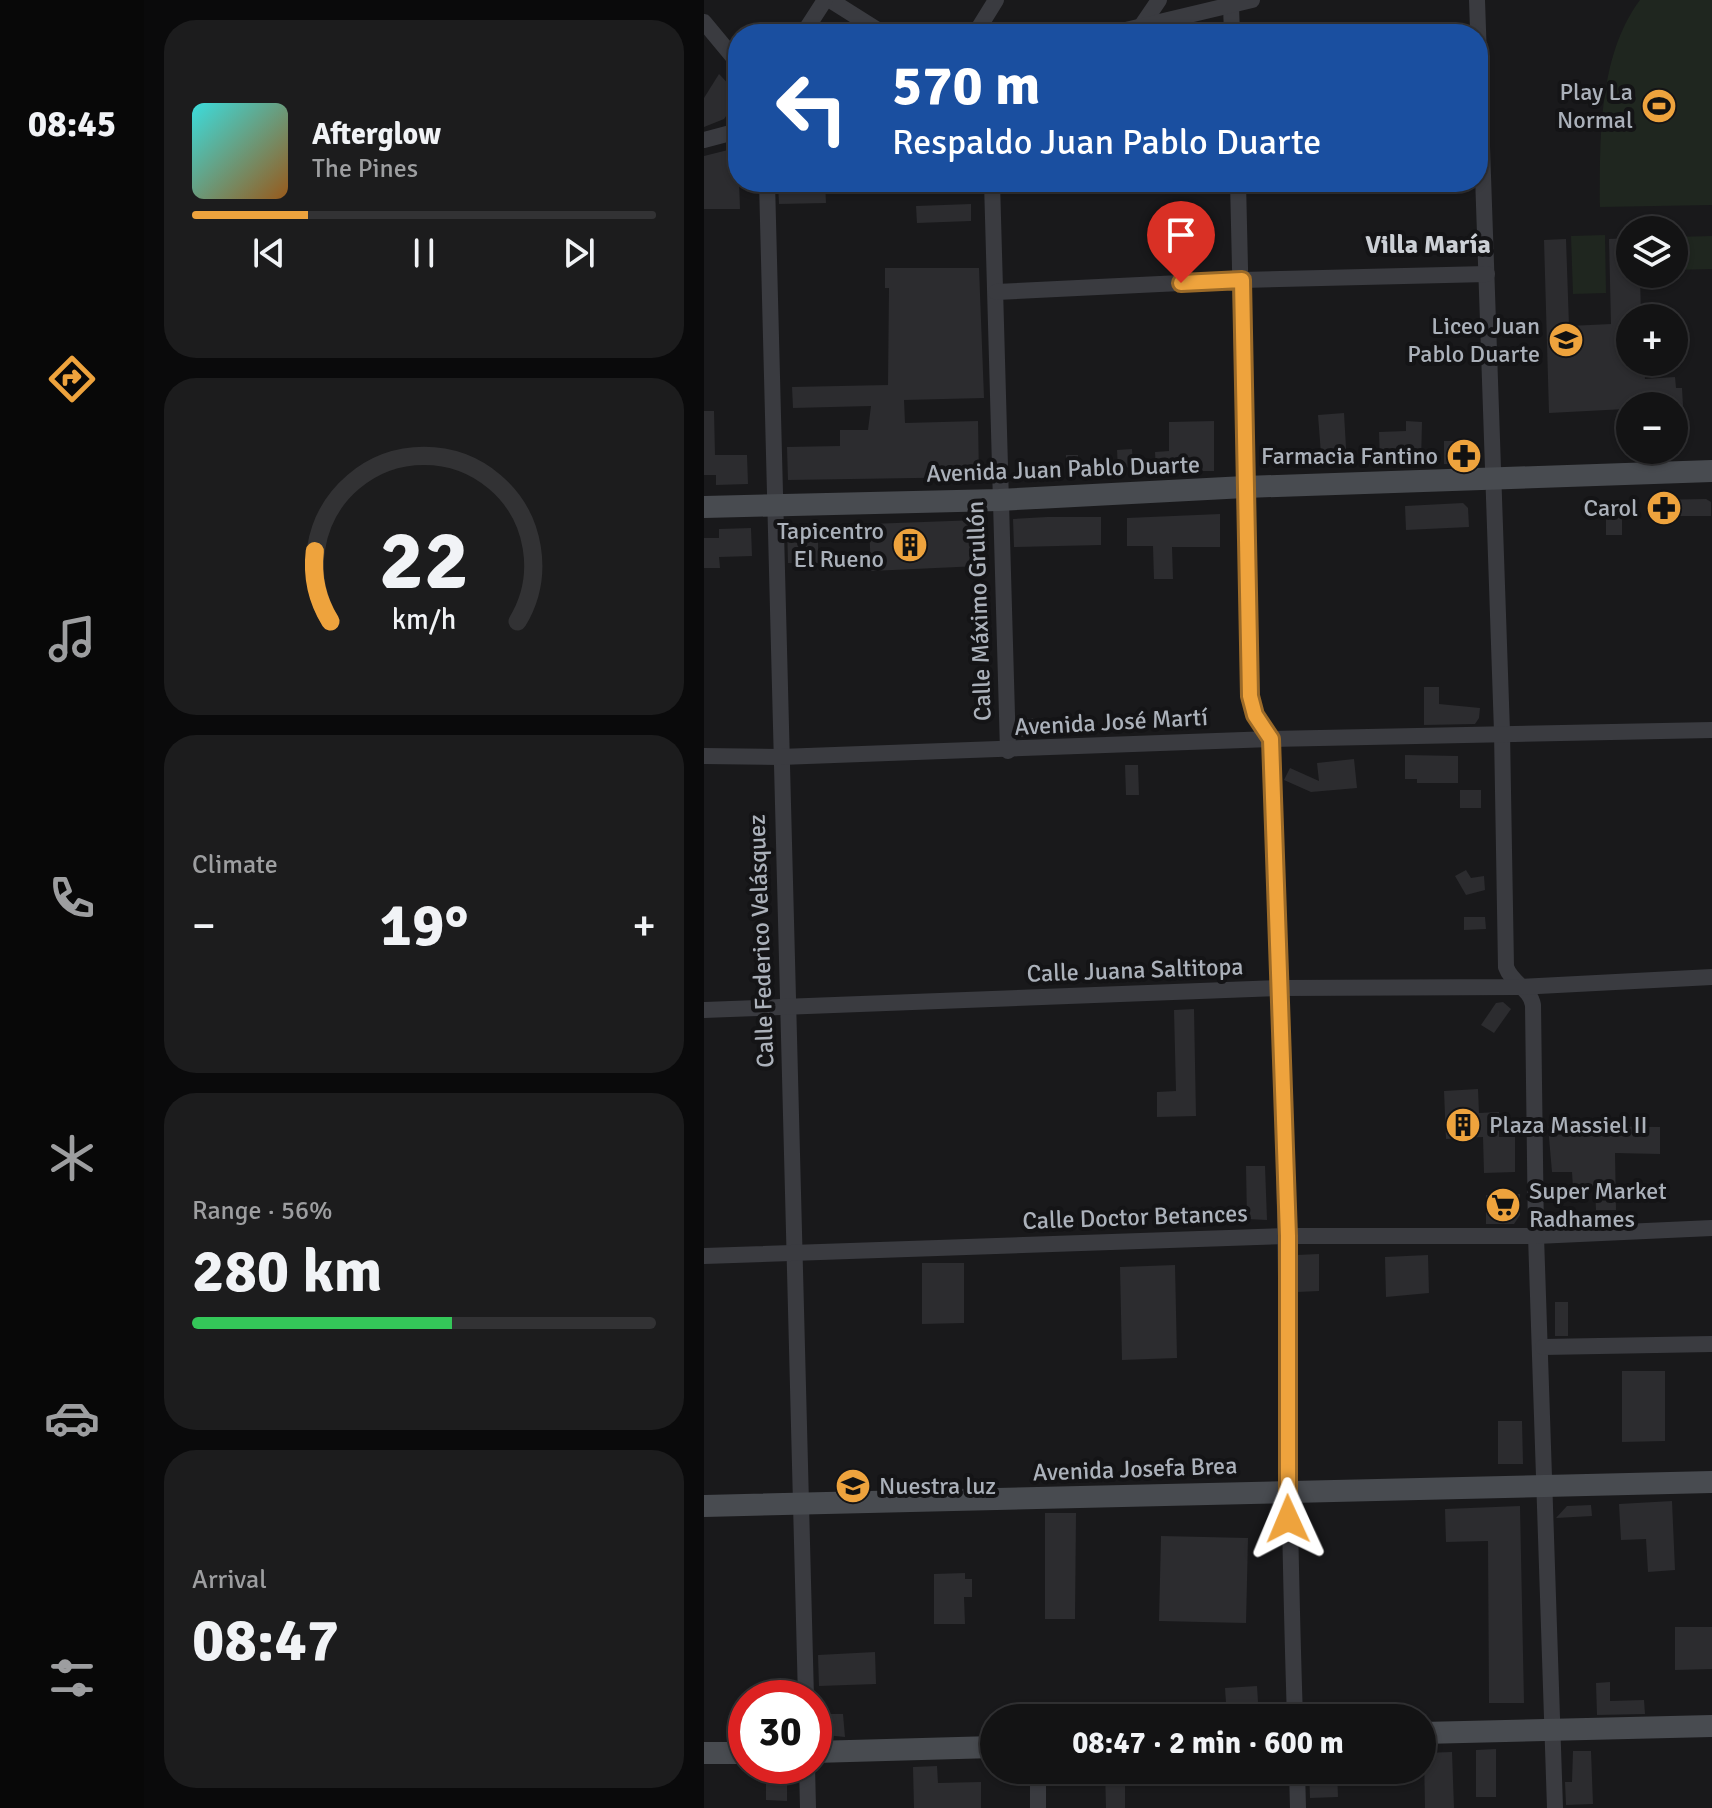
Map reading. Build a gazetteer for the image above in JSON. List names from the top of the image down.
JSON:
{
  "streets": {
    "main road": ["Avenida Juan Pablo Duarte", "Avenida Josefa Brea"],
    "street": [
      "Calle Máximo Grullón",
      "Avenida José Martí",
      "Calle Federico Velásquez",
      "Calle Juana Saltitopa",
      "Calle Doctor Betances"
    ]
  },
  "crossings": [
    ["Avenida Juan Pablo Duarte", "Calle Máximo Grullón"],
    ["Avenida Juan Pablo Duarte", "Calle Federico Velásquez"],
    ["Calle Máximo Grullón", "Avenida José Martí"],
    ["Avenida José Martí", "Calle Federico Velásquez"],
    ["Calle Federico Velásquez", "Calle Juana Saltitopa"],
    ["Calle Federico Velásquez", "Calle Doctor Betances"],
    ["Calle Federico Velásquez", "Avenida Josefa Brea"]
  ],
  "districts": ["Villa María"],
  "places": {
    "sports": ["Play La Normal"],
    "school or university": ["Liceo Juan Pablo Duarte", "Nuestra luz"],
    "pharmacy": ["Farmacia Fantino", "Carol"],
    "building": ["Tapicentro El Rueno", "Plaza Massiel II"],
    "supermarket": ["Super Market Radhames"]
  },
  "page": {
    "tabs": "08:45",
    "turn": ["570 m", "Respaldo Juan Pablo Duarte"],
    "song": ["Afterglow", "The Pines"],
    "map_buttons": ["+", "−"],
    "tile": [
      "Climate",
      ["Range · 56%", "280 km"],
      ["Arrival", "08:47"]
    ],
    "heat": ["−", "19°", "+"],
    "limit": "30",
    "trip": "08:47 · 2 min · 600 m",
    "gauge": ["22", "km/h"]
  }
}
